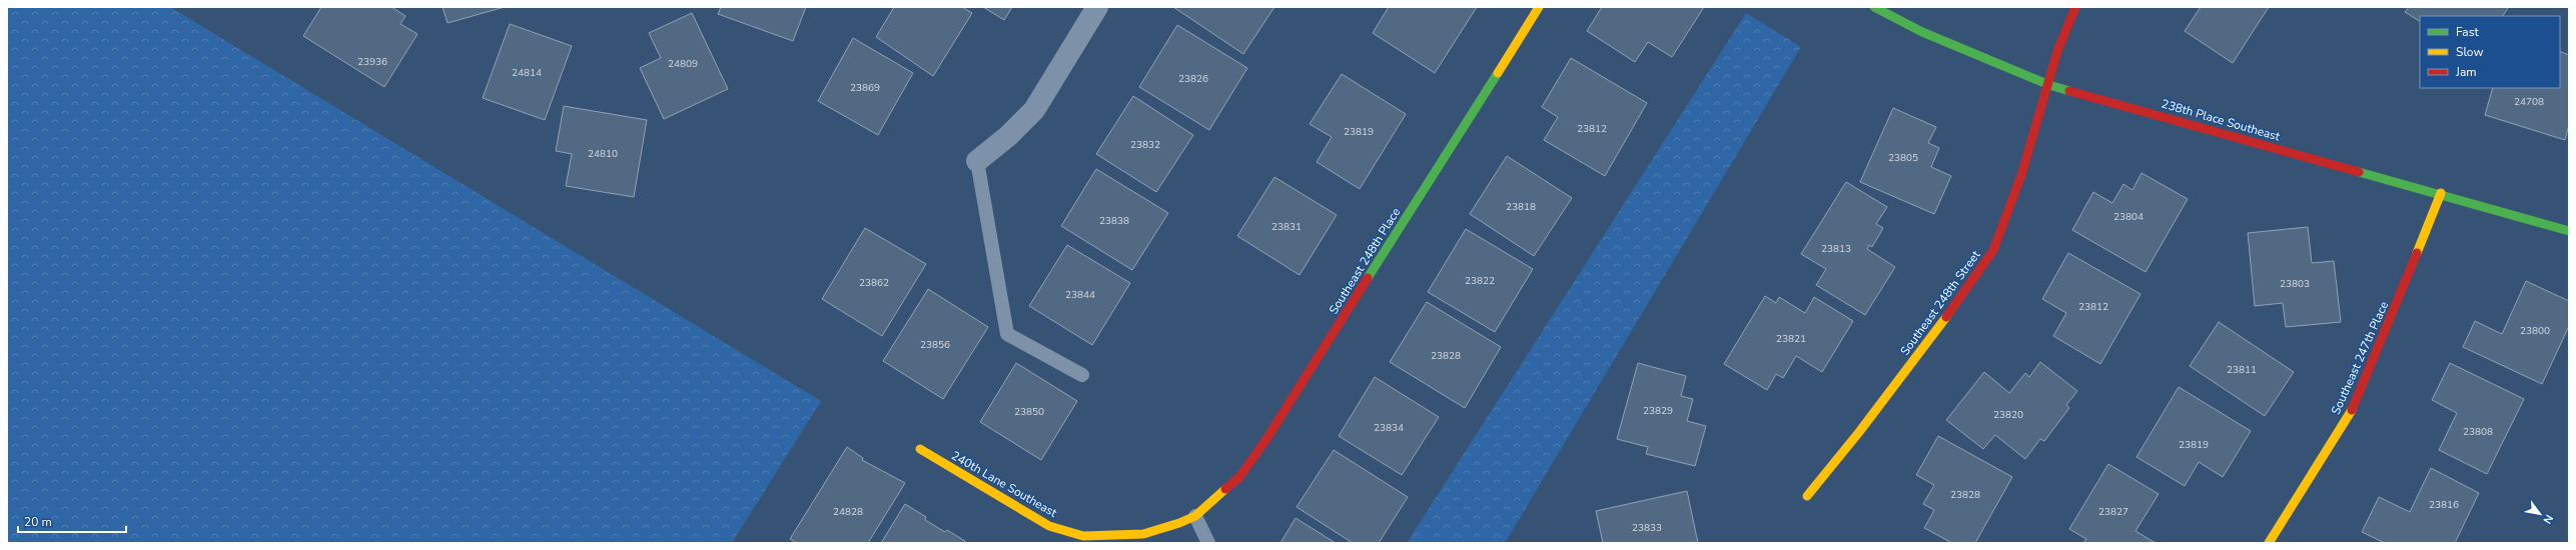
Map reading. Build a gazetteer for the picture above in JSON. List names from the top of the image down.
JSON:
{
  "streets": {
    "street": [
      "238th Place Southeast",
      "Southeast 248th Place",
      "Southeast 248th Street",
      "Southeast 247th Place",
      "240th Lane Southeast"
    ]
  },
  "crossings": [
    ["238th Place Southeast", "Southeast 248th Street"],
    ["238th Place Southeast", "Southeast 247th Place"],
    ["Southeast 248th Place", "240th Lane Southeast"]
  ],
  "house_numbers": [
    "23936",
    "24809",
    "24814",
    "23826",
    "23869",
    "24708",
    "23812",
    "23819",
    "23832",
    "24810",
    "23805",
    "23818",
    "23804",
    "23838",
    "23831",
    "23813",
    "23822",
    "23862",
    "23803",
    "23844",
    "23812",
    "23800",
    "23821",
    "23856",
    "23828",
    "23811",
    "23829",
    "23850",
    "23820",
    "23834",
    "23808",
    "23819",
    "23828",
    "23816",
    "24828",
    "23827",
    "23833"
  ],
  "legend": ["Fast", "Slow", "Jam"],
  "scale_bar": "20 m",
  "north": "bottom right"
}
